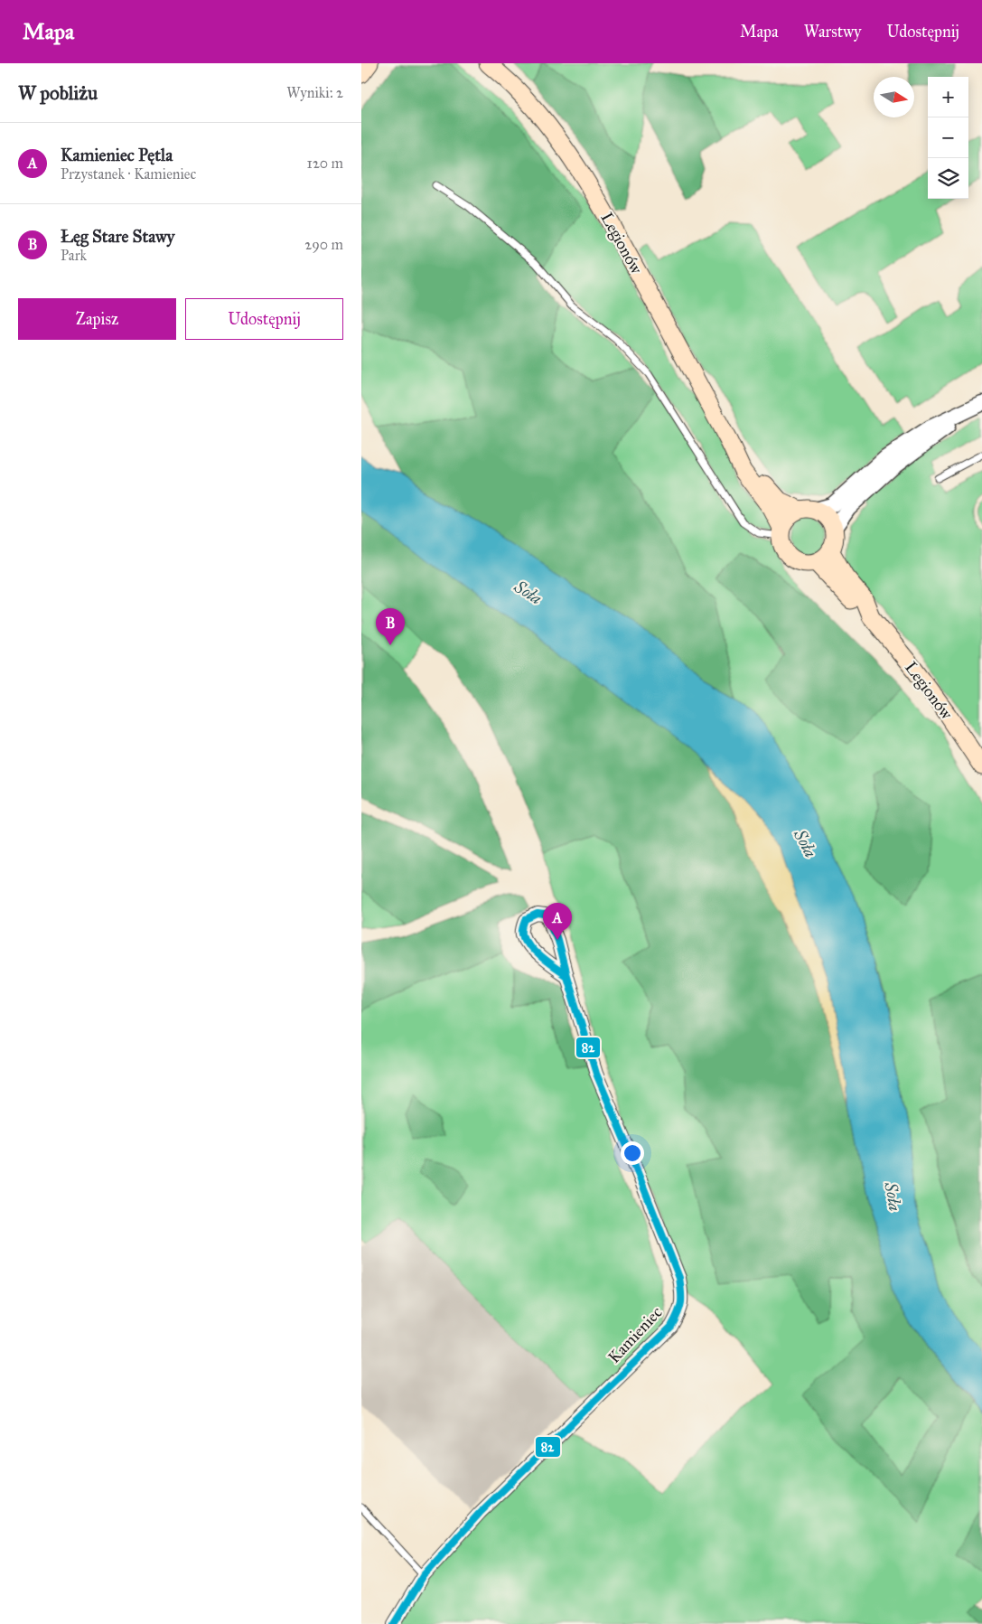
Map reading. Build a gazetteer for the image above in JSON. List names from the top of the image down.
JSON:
{
  "streets": {
    "main road": ["Legionów"],
    "street": ["Kamieniec"]
  },
  "water": ["Soła"],
  "lines": ["transit line 82"],
  "north": "right",
  "page": {
    "header": "Mapa",
    "nav": ["Mapa", "Warstwy", "Udostępnij"],
    "heading": ["W pobliżu", "Wyniki: 2"],
    "map_buttons": ["+", "−"],
    "list": [
      {
        "mark": "A",
        "name": "Kamieniec Pętla",
        "note": "Przystanek · Kamieniec",
        "value": "120 m"
      },
      {
        "mark": "B",
        "name": "Łęg Stare Stawy",
        "note": "Park",
        "value": "290 m"
      }
    ],
    "buttons": ["Zapisz", "Udostępnij"],
    "pins": ["B", "A"]
  }
}
